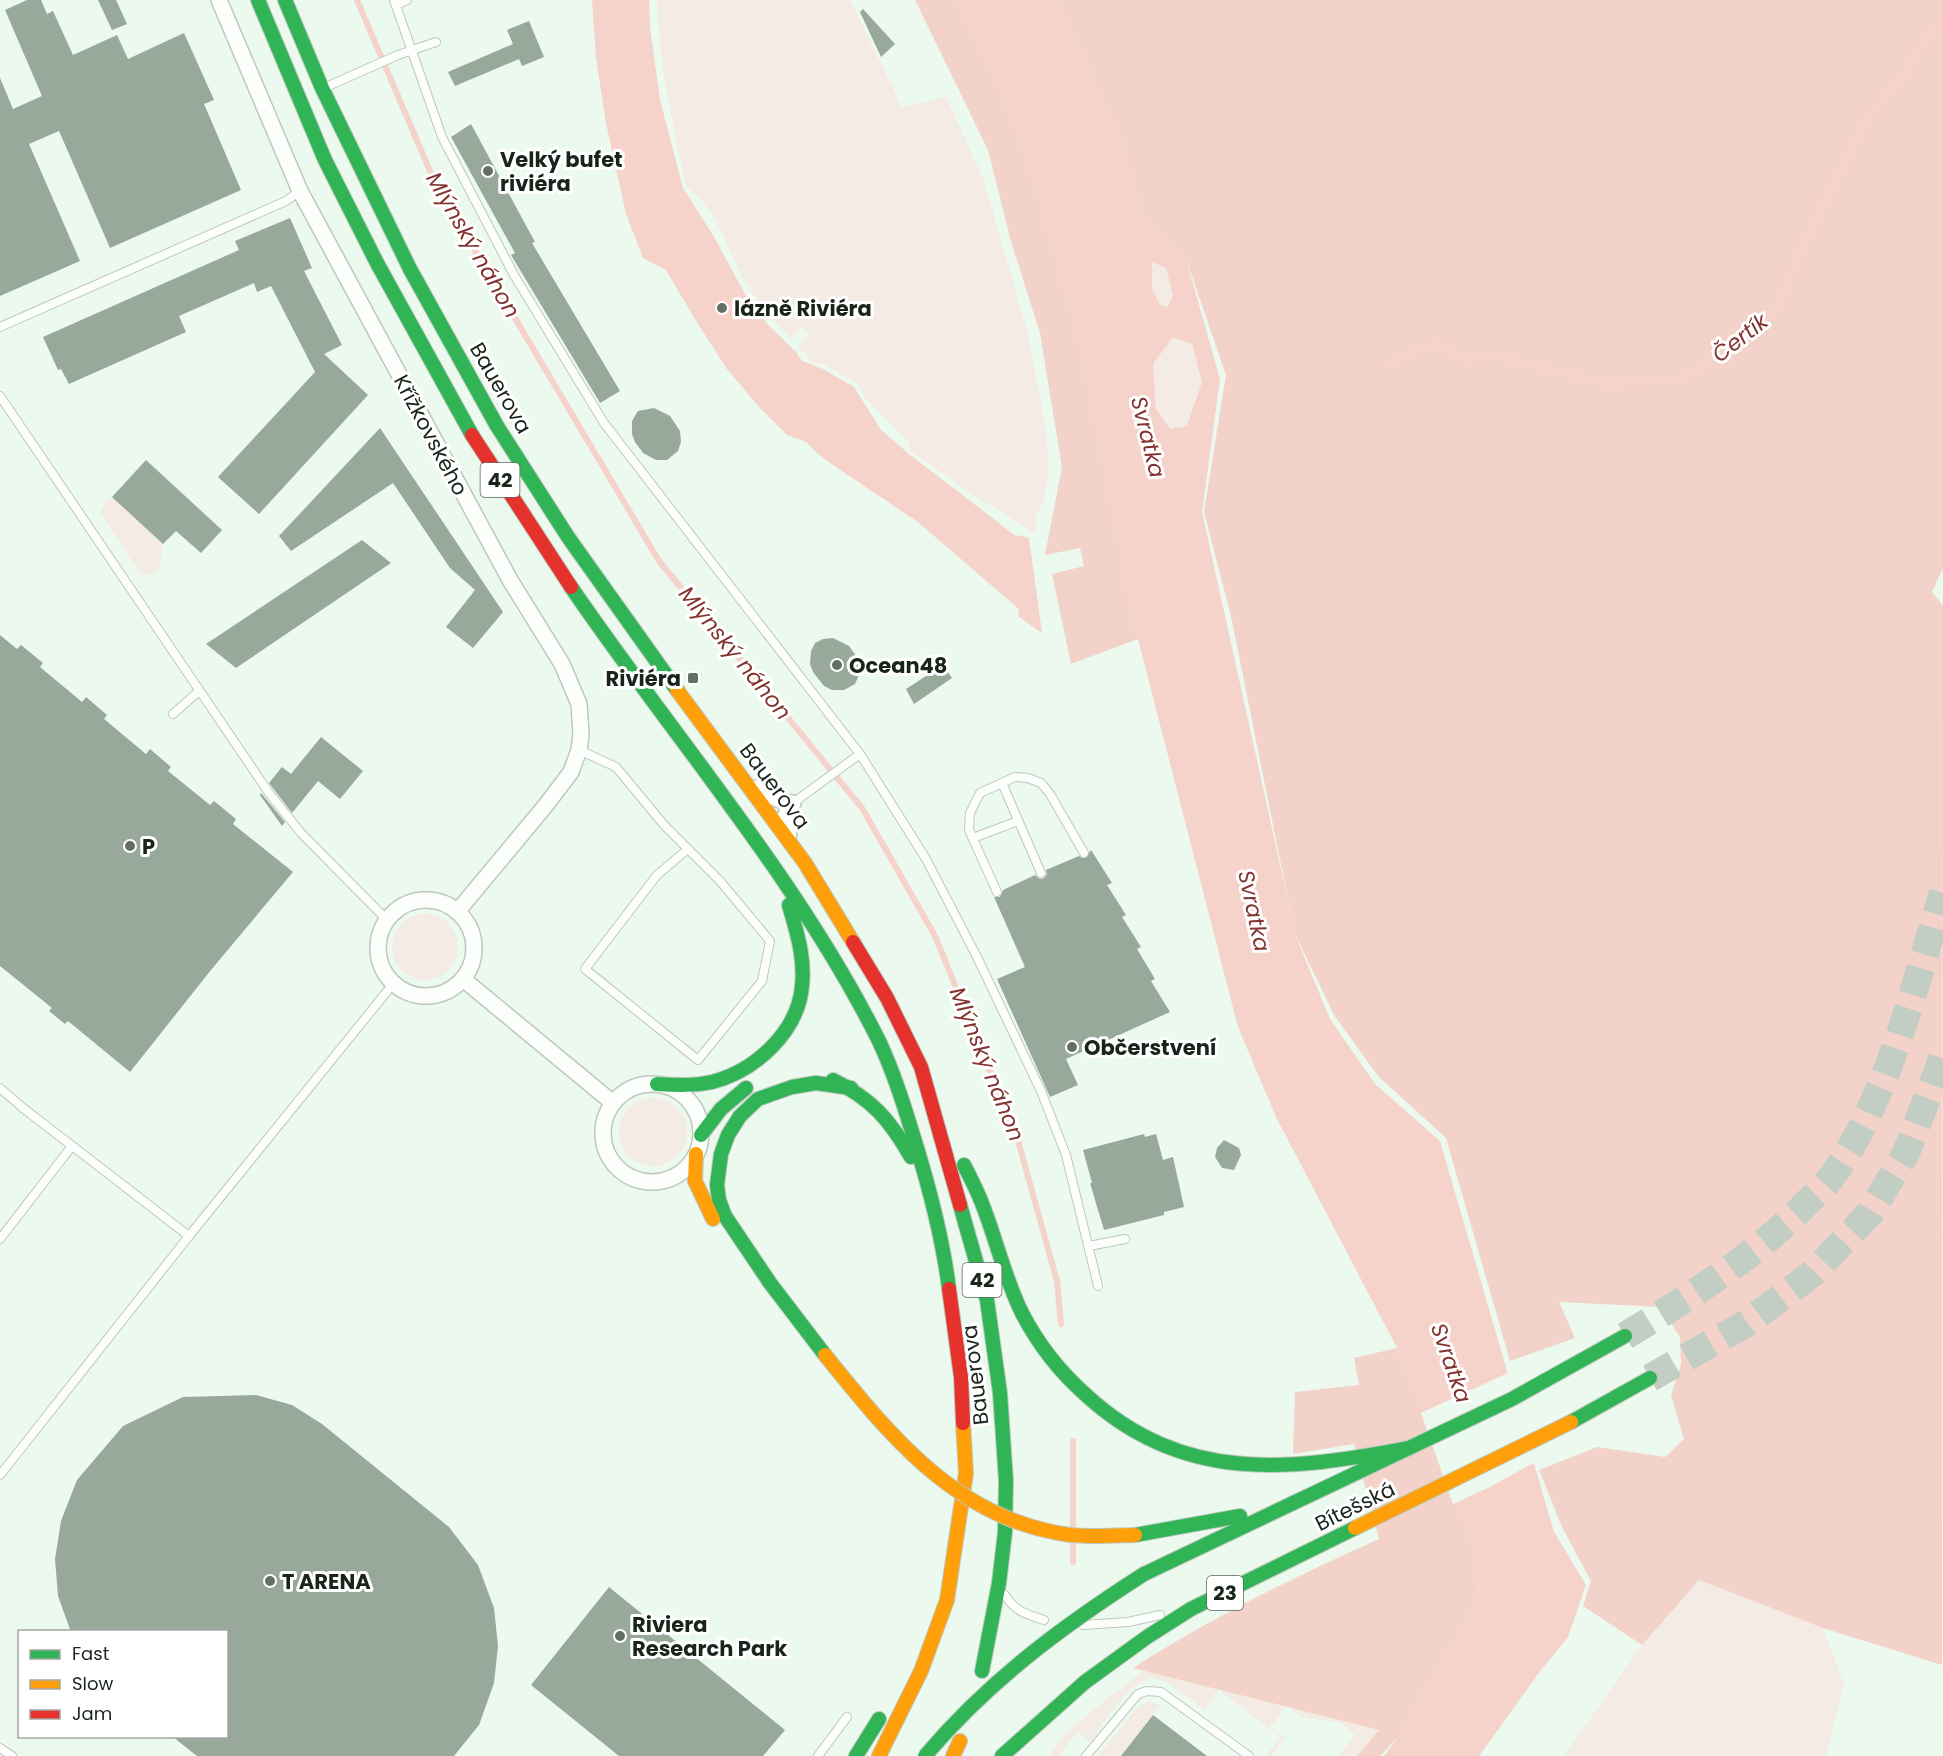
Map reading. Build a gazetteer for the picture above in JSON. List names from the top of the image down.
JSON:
{
  "streets": {
    "highway": [
      "Bauerova",
      "42",
      "Bítešská",
      "23"
    ],
    "street": ["Křížkovského"]
  },
  "crossings": [
    ["Bauerova", "42"],
    ["Bítešská", "23"]
  ],
  "water": ["Mlýnský náhon", "Čertík", "Svratka"],
  "places": {
    "other": [
      "Velký bufet riviéra",
      "lázně Riviéra",
      "Ocean48",
      "P",
      "Občerstvení",
      "T ARENA",
      "Riviera Research Park"
    ],
    "transit": ["Riviéra"]
  },
  "legend": ["Fast", "Slow", "Jam"]
}
